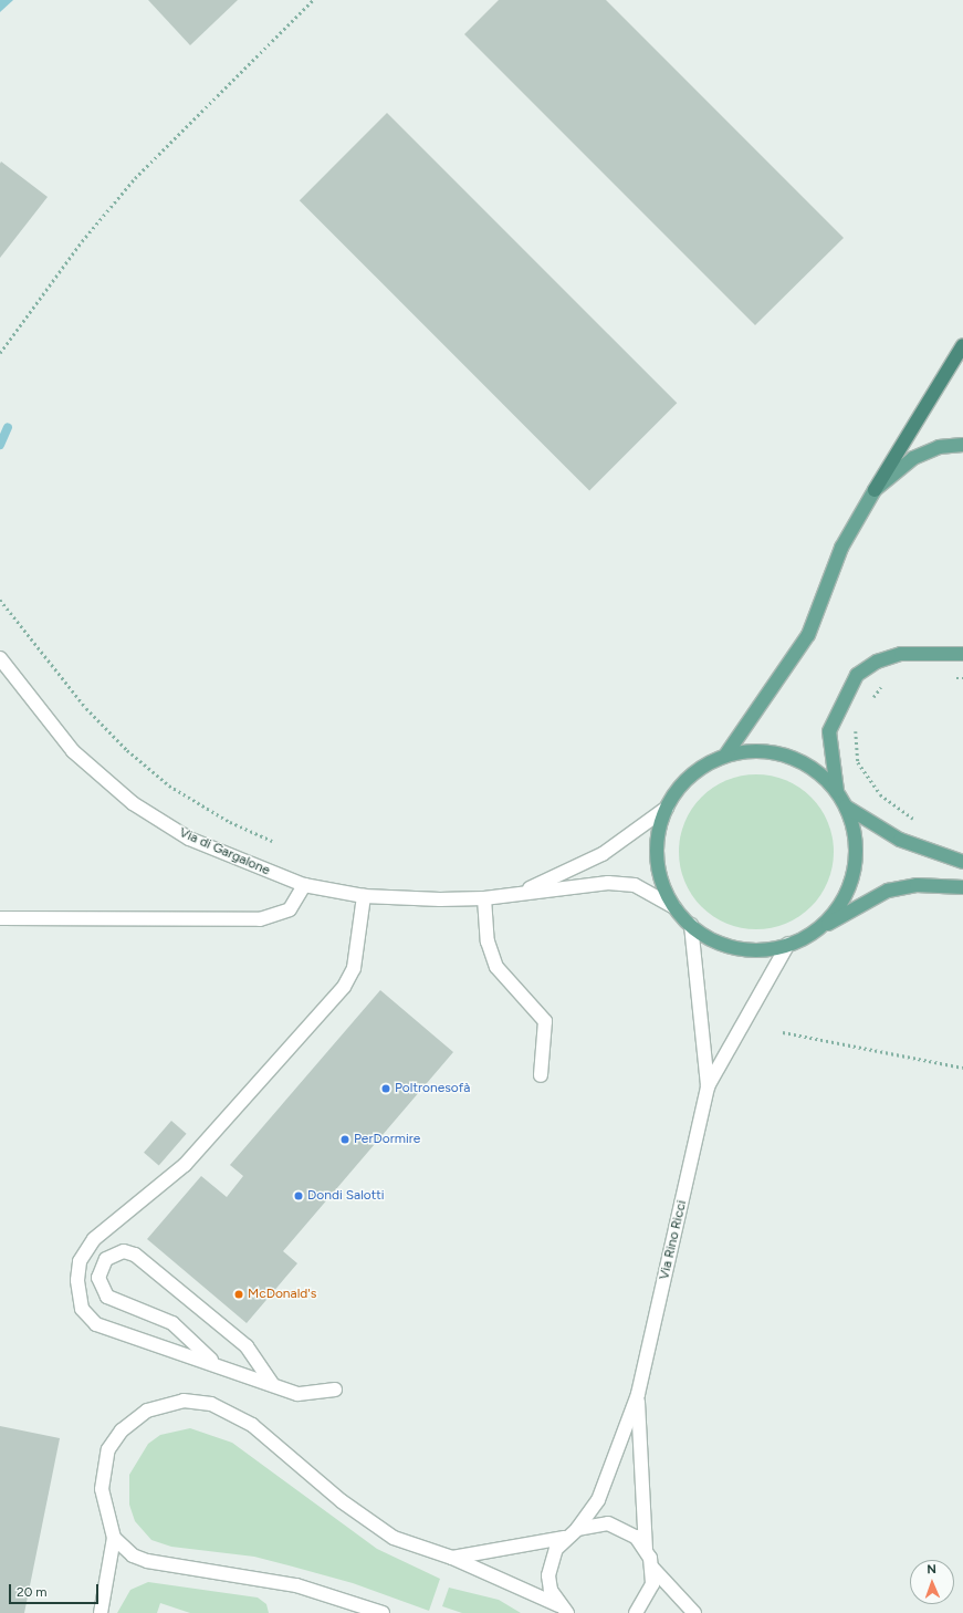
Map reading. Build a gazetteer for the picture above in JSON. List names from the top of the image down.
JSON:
{
  "streets": {
    "street": ["Via di Gargalone", "Via Rino Ricci"]
  },
  "places": [
    "Poltronesofà",
    "PerDormire",
    "Dondi Salotti",
    "McDonald's"
  ],
  "scale_bar": "20 m",
  "north": "top"
}
